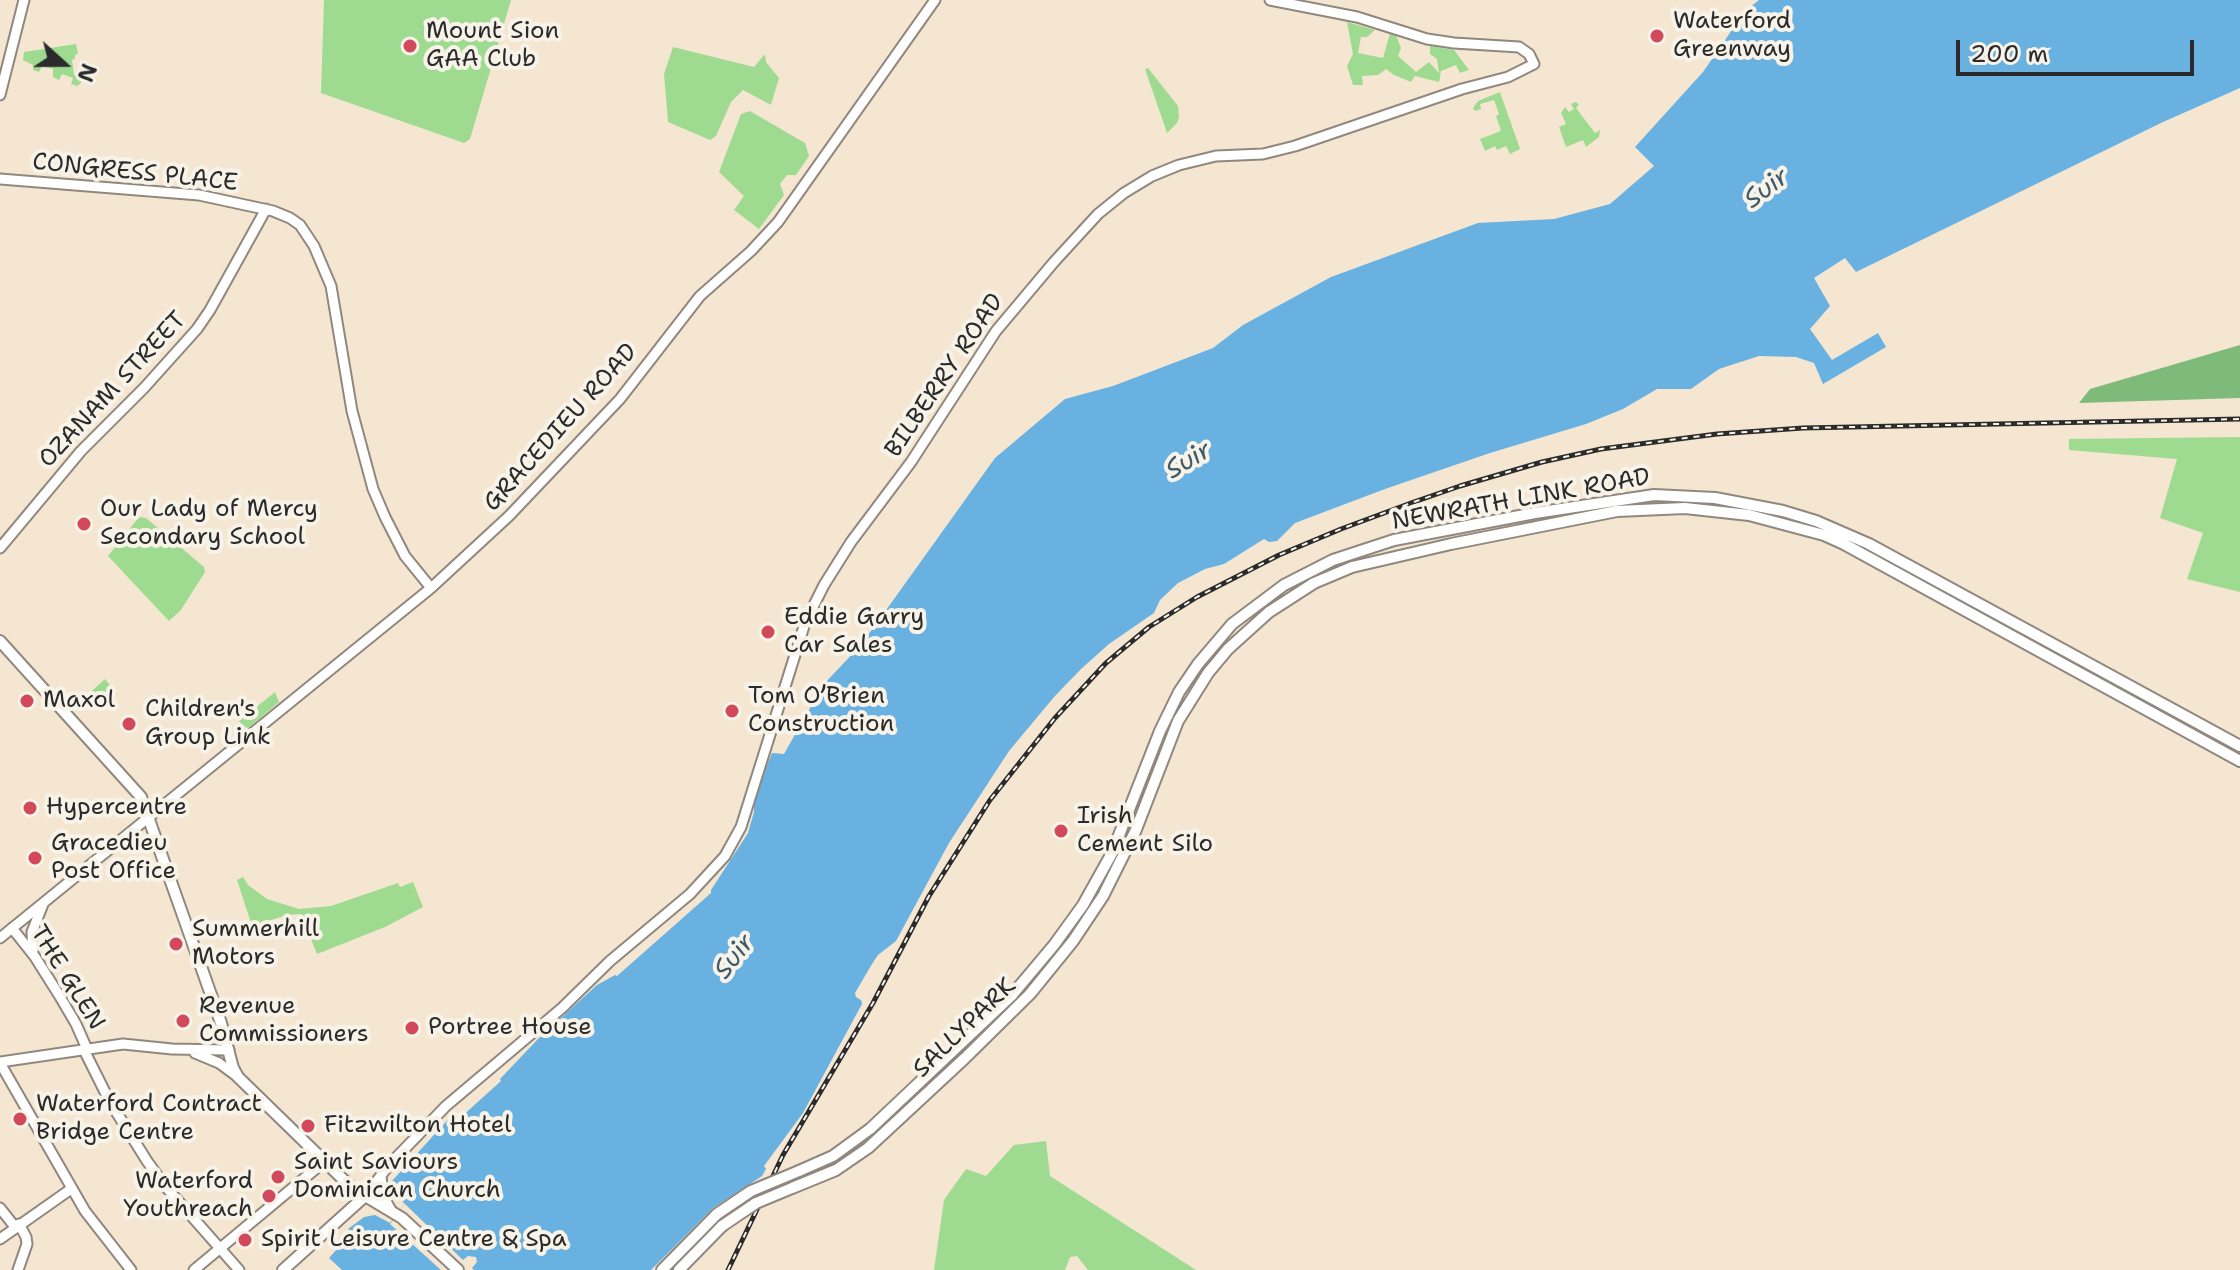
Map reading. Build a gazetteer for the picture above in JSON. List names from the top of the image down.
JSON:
{
  "streets": {
    "main road": ["NEWRATH LINK ROAD", "SALLYPARK"],
    "street": [
      "CONGRESS PLACE",
      "BILBERRY ROAD",
      "OZANAM STREET",
      "GRACEDIEU ROAD",
      "THE GLEN"
    ]
  },
  "crossings": [
    ["CONGRESS PLACE", "OZANAM STREET"],
    ["CONGRESS PLACE", "GRACEDIEU ROAD"],
    ["GRACEDIEU ROAD", "THE GLEN"],
    ["NEWRATH LINK ROAD", "SALLYPARK"]
  ],
  "water": ["Suir"],
  "places": [
    "Waterford Greenway",
    "Mount Sion GAA Club",
    "Our Lady of Mercy Secondary School",
    "Eddie Garry Car Sales",
    "Maxol",
    "Tom O’Brien Construction",
    "Children's Group Link",
    "Hypercentre",
    "Irish Cement Silo",
    "Gracedieu Post Office",
    "Summerhill Motors",
    "Revenue Commissioners",
    "Portree House",
    "Waterford Contract Bridge Centre",
    "Fitzwilton Hotel",
    "Saint Saviours Dominican Church",
    "Waterford Youthreach",
    "Spirit Leisure Centre & Spa"
  ],
  "scale_bar": "200 m",
  "north": "right"
}
